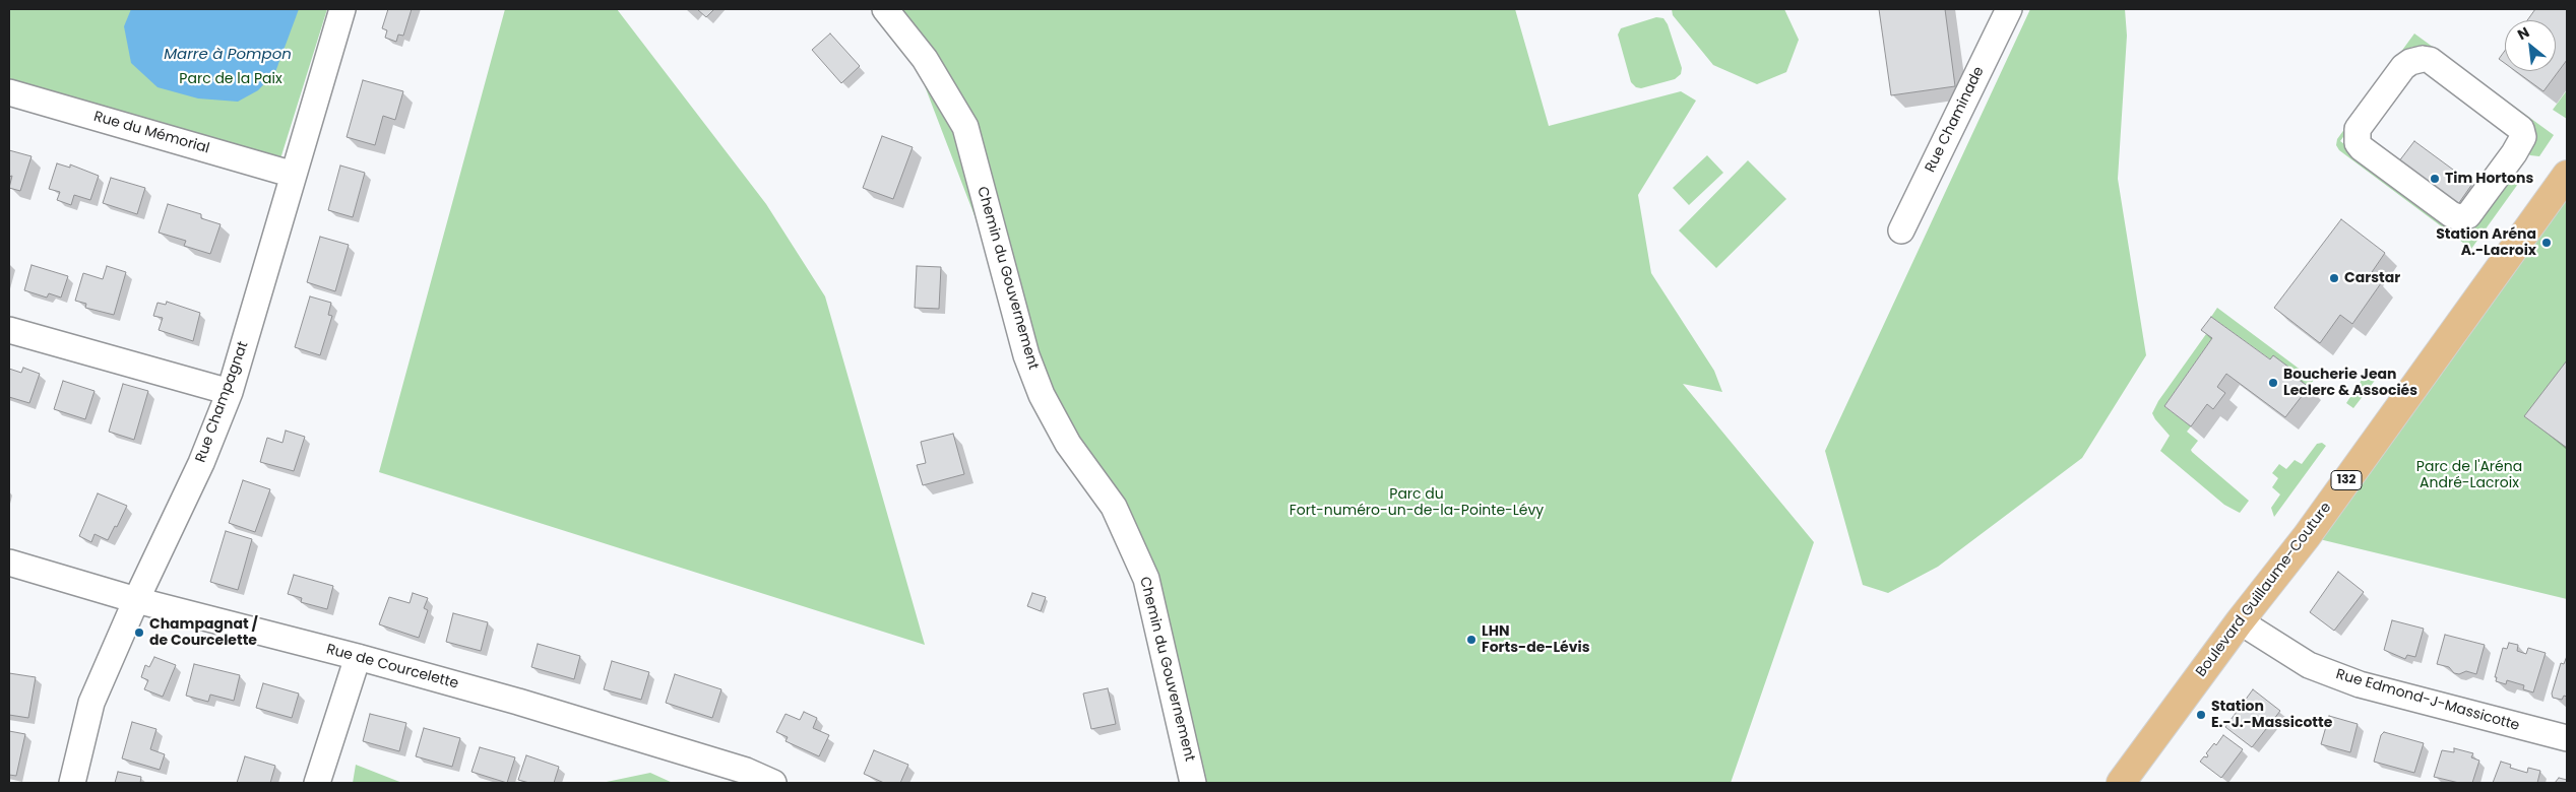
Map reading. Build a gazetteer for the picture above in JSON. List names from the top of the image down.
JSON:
{
  "streets": {
    "main road": ["132", "Boulevard Guillaume-Couture"],
    "street": [
      "Rue Chaminade",
      "Rue du Mémorial",
      "Chemin du Gouvernement",
      "Rue Champagnat",
      "Rue de Courcelette",
      "Rue Edmond-J-Massicotte"
    ]
  },
  "crossings": [
    ["Rue du Mémorial", "Rue Champagnat"],
    ["Rue Champagnat", "Rue de Courcelette"],
    ["Boulevard Guillaume-Couture", "Rue Edmond-J-Massicotte"]
  ],
  "water": ["Marre à Pompon"],
  "parks": ["Parc de la Paix", "Parc de l'Aréna André-Lacroix", "Parc du Fort-numéro-un-de-la-Pointe-Lévy"],
  "places": [
    "Tim Hortons",
    "Station Aréna A.-Lacroix",
    "Carstar",
    "Boucherie Jean Leclerc & Associés",
    "Champagnat / de Courcelette",
    "LHN Forts-de-Lévis",
    "Station E.-J.-Massicotte"
  ],
  "north": "top left"
}
